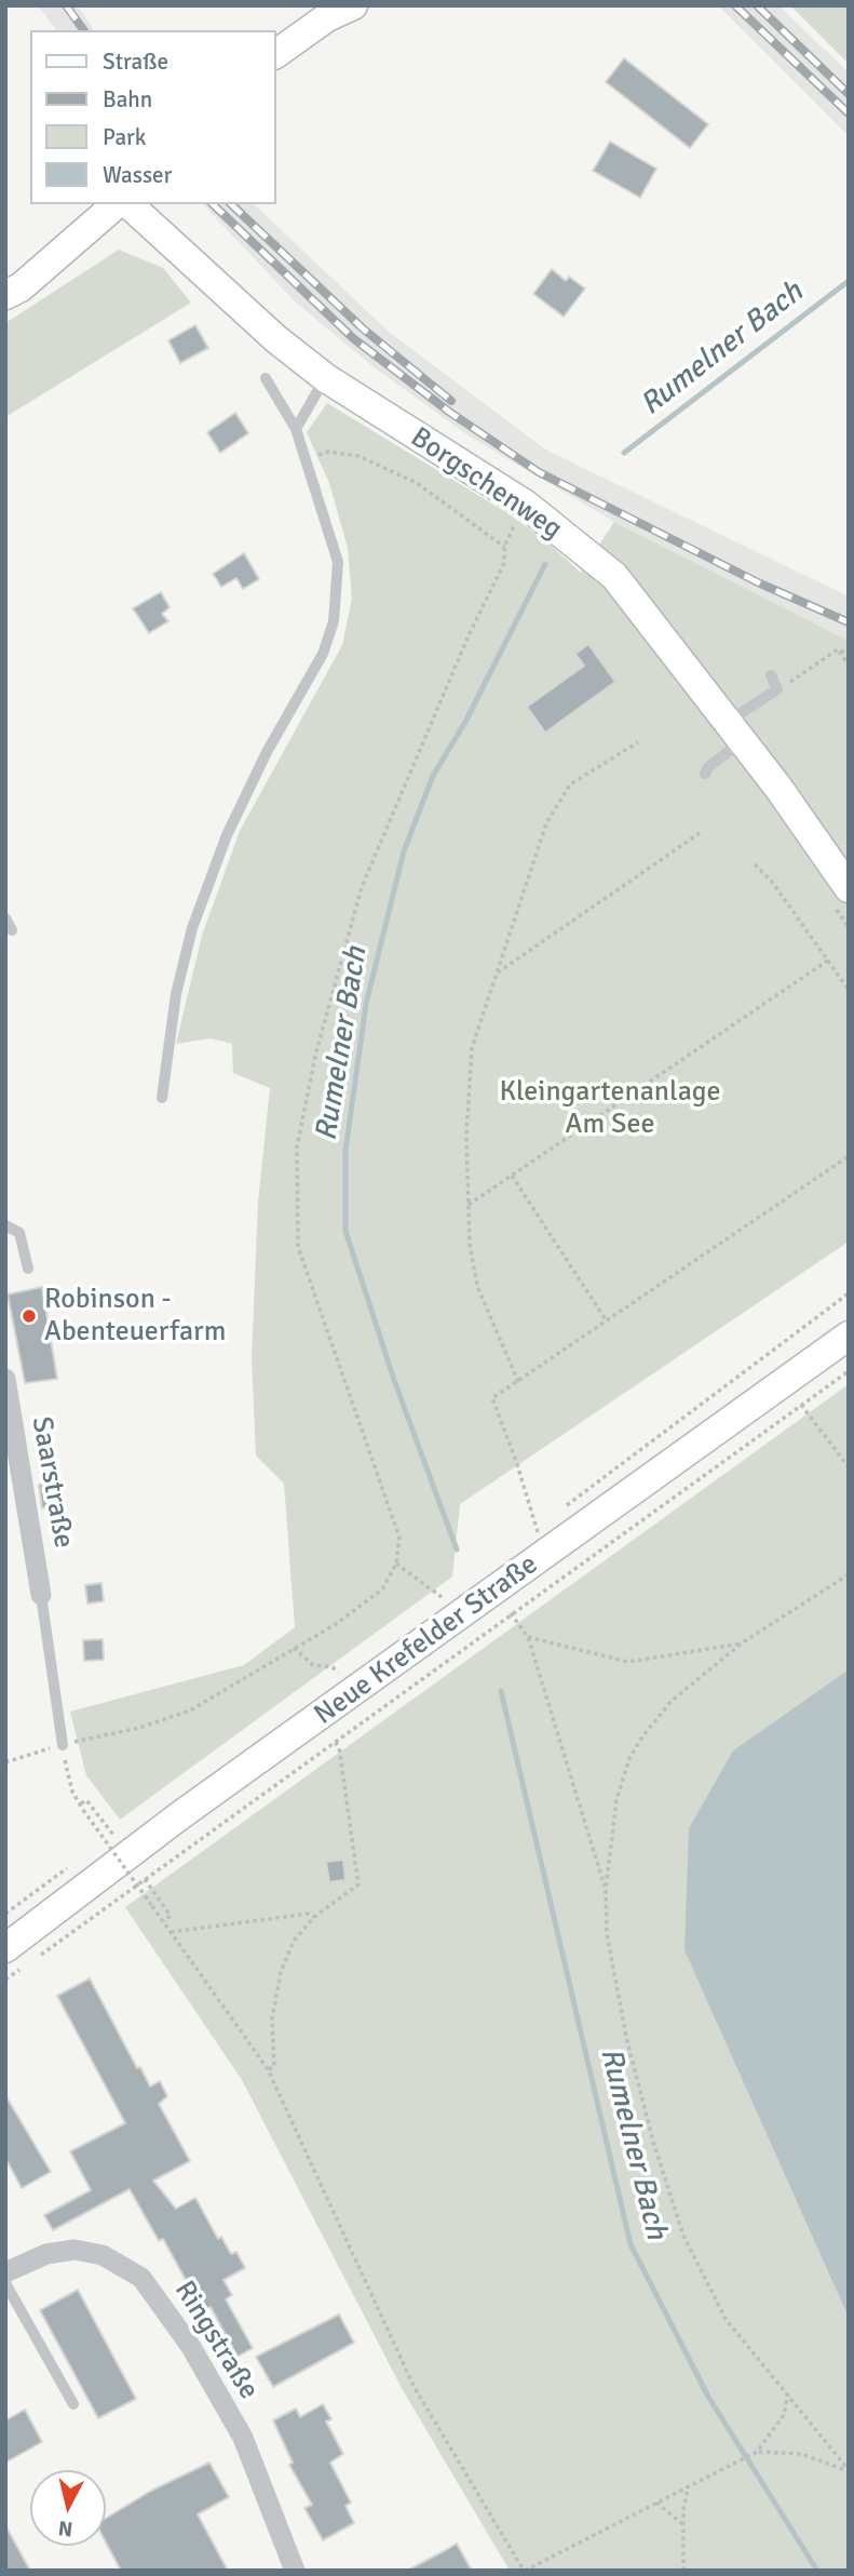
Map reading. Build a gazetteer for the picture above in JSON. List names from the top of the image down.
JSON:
{
  "streets": {
    "street": [
      "Borgschenweg",
      "Saarstraße",
      "Neue Krefelder Straße",
      "Ringstraße"
    ]
  },
  "water": ["Rumelner Bach"],
  "parks": ["Kleingartenanlage Am See"],
  "places": ["Robinson - Abenteuerfarm"],
  "legend": [
    "Straße",
    "Bahn",
    "Park",
    "Wasser"
  ],
  "north": "bottom"
}
